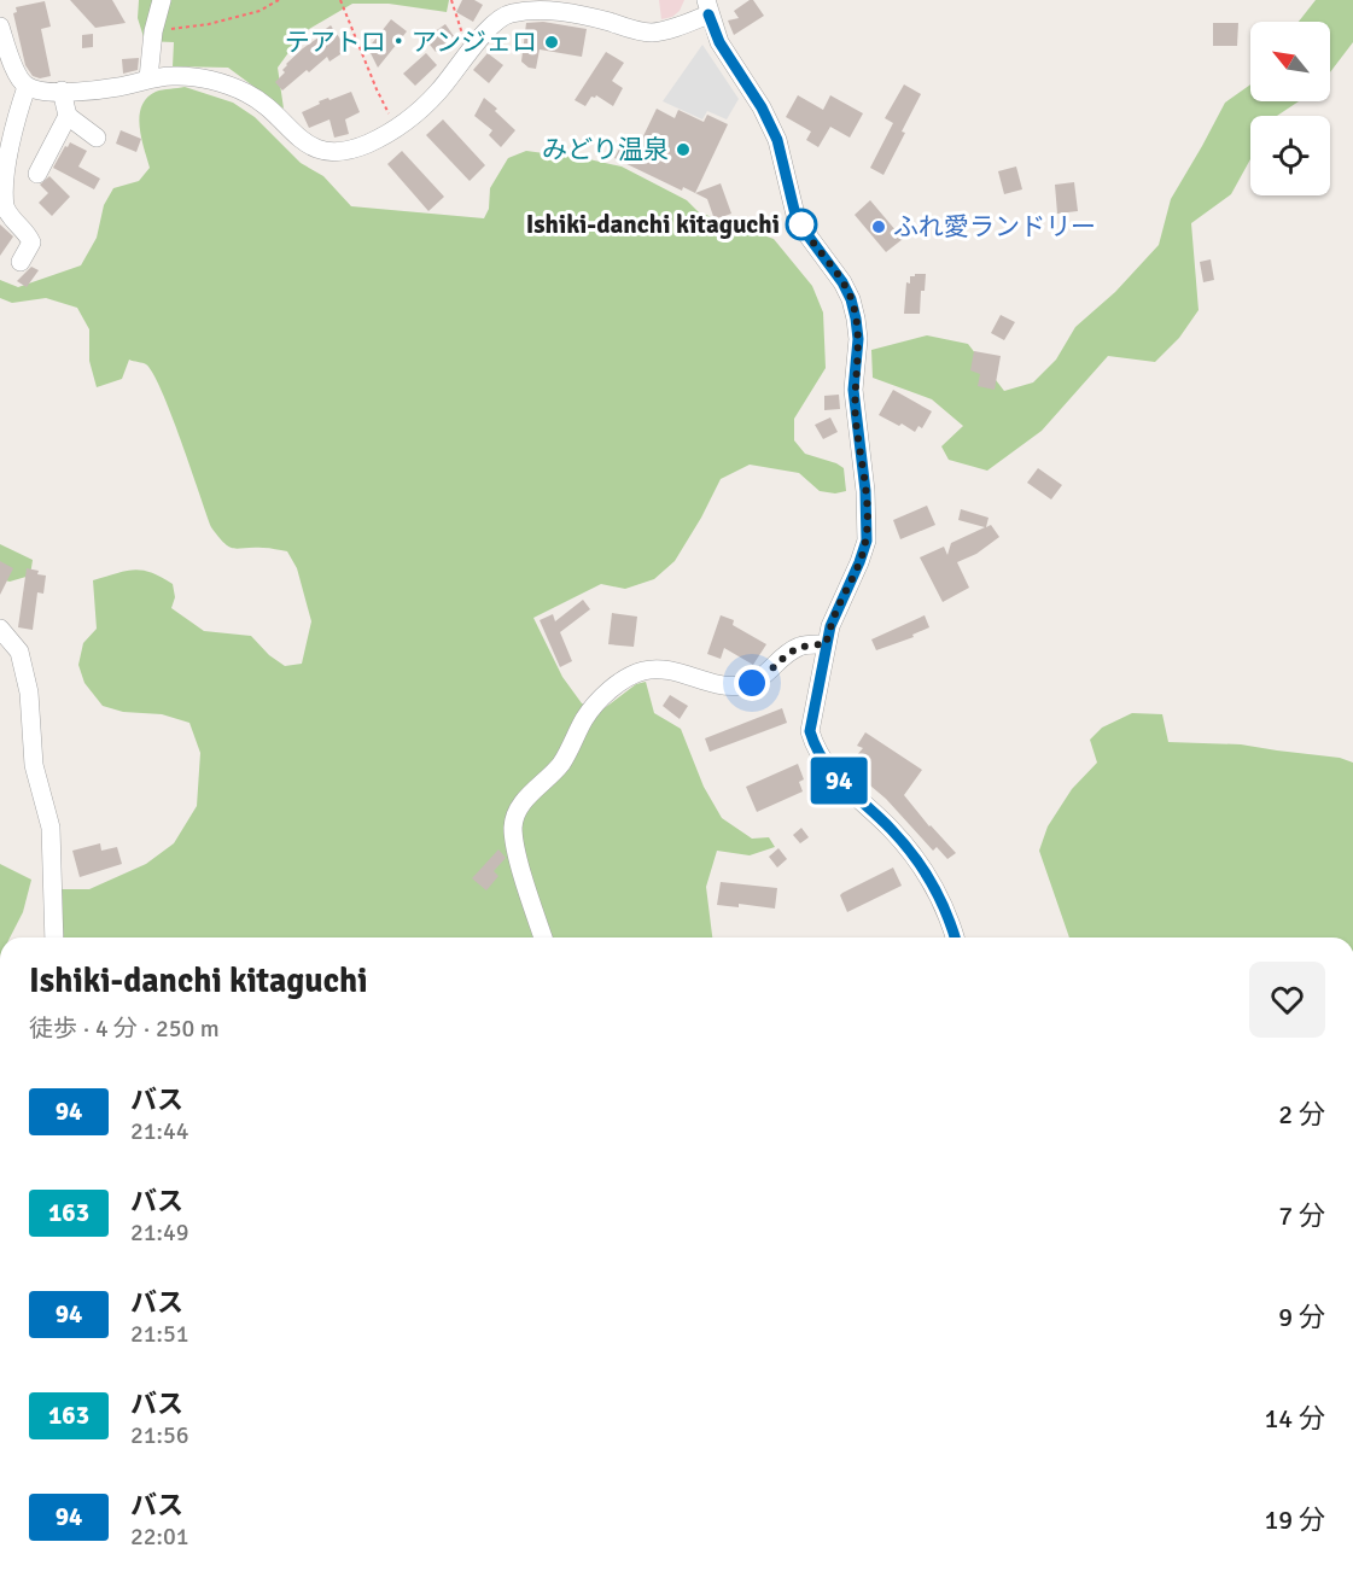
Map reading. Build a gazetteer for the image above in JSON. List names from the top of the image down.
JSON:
{
  "places": [
    "テアトロ・アンジェロ",
    "みどり温泉",
    "Ishiki-danchi kitaguchi",
    "ふれ愛ランドリー"
  ],
  "lines": ["bus line 94"],
  "north": "top left",
  "page": {
    "on_map": "94",
    "heading": ["Ishiki-danchi kitaguchi", "徒歩 · 4 分 · 250 m"],
    "list": [
      {
        "mark": "94",
        "name": "バス",
        "note": "21:44",
        "value": "2 分"
      },
      {
        "mark": "163",
        "name": "バス",
        "note": "21:49",
        "value": "7 分"
      },
      {
        "mark": "94",
        "name": "バス",
        "note": "21:51",
        "value": "9 分"
      },
      {
        "mark": "163",
        "name": "バス",
        "note": "21:56",
        "value": "14 分"
      },
      {
        "mark": "94",
        "name": "バス",
        "note": "22:01",
        "value": "19 分"
      }
    ]
  }
}
